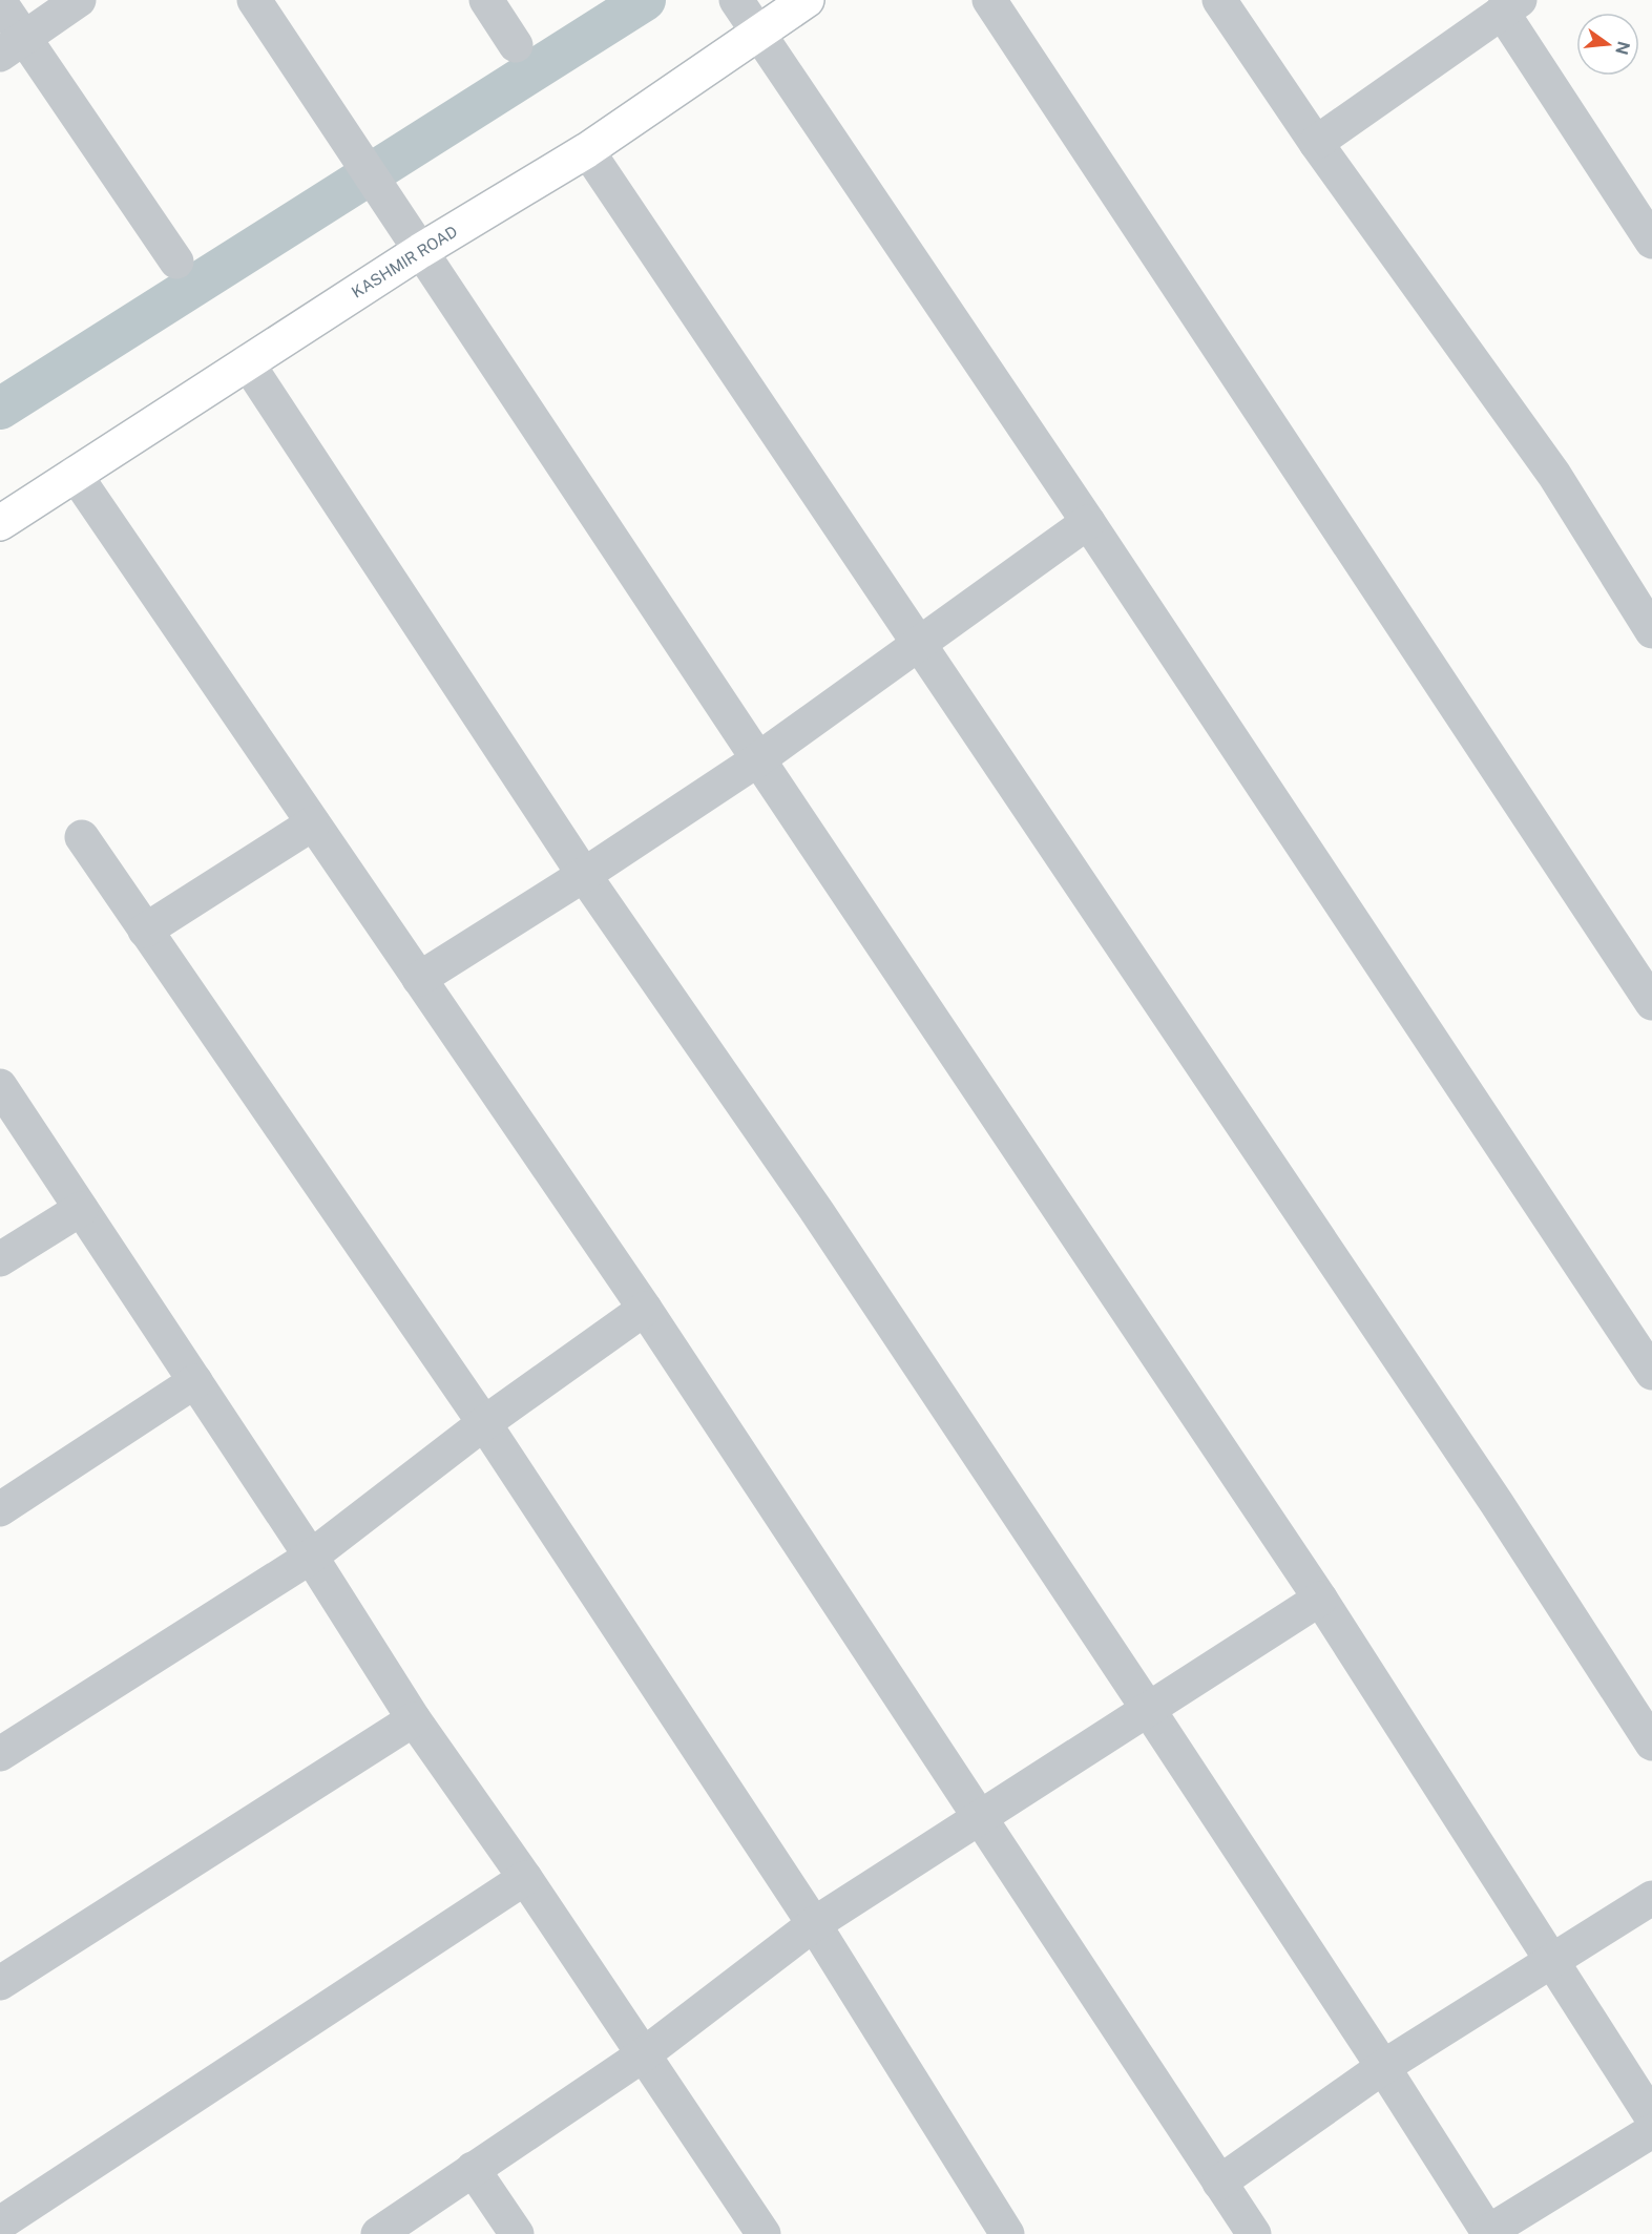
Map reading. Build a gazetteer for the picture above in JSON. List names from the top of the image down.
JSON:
{
  "streets": {
    "main road": ["KASHMIR ROAD"]
  },
  "north": "right"
}
